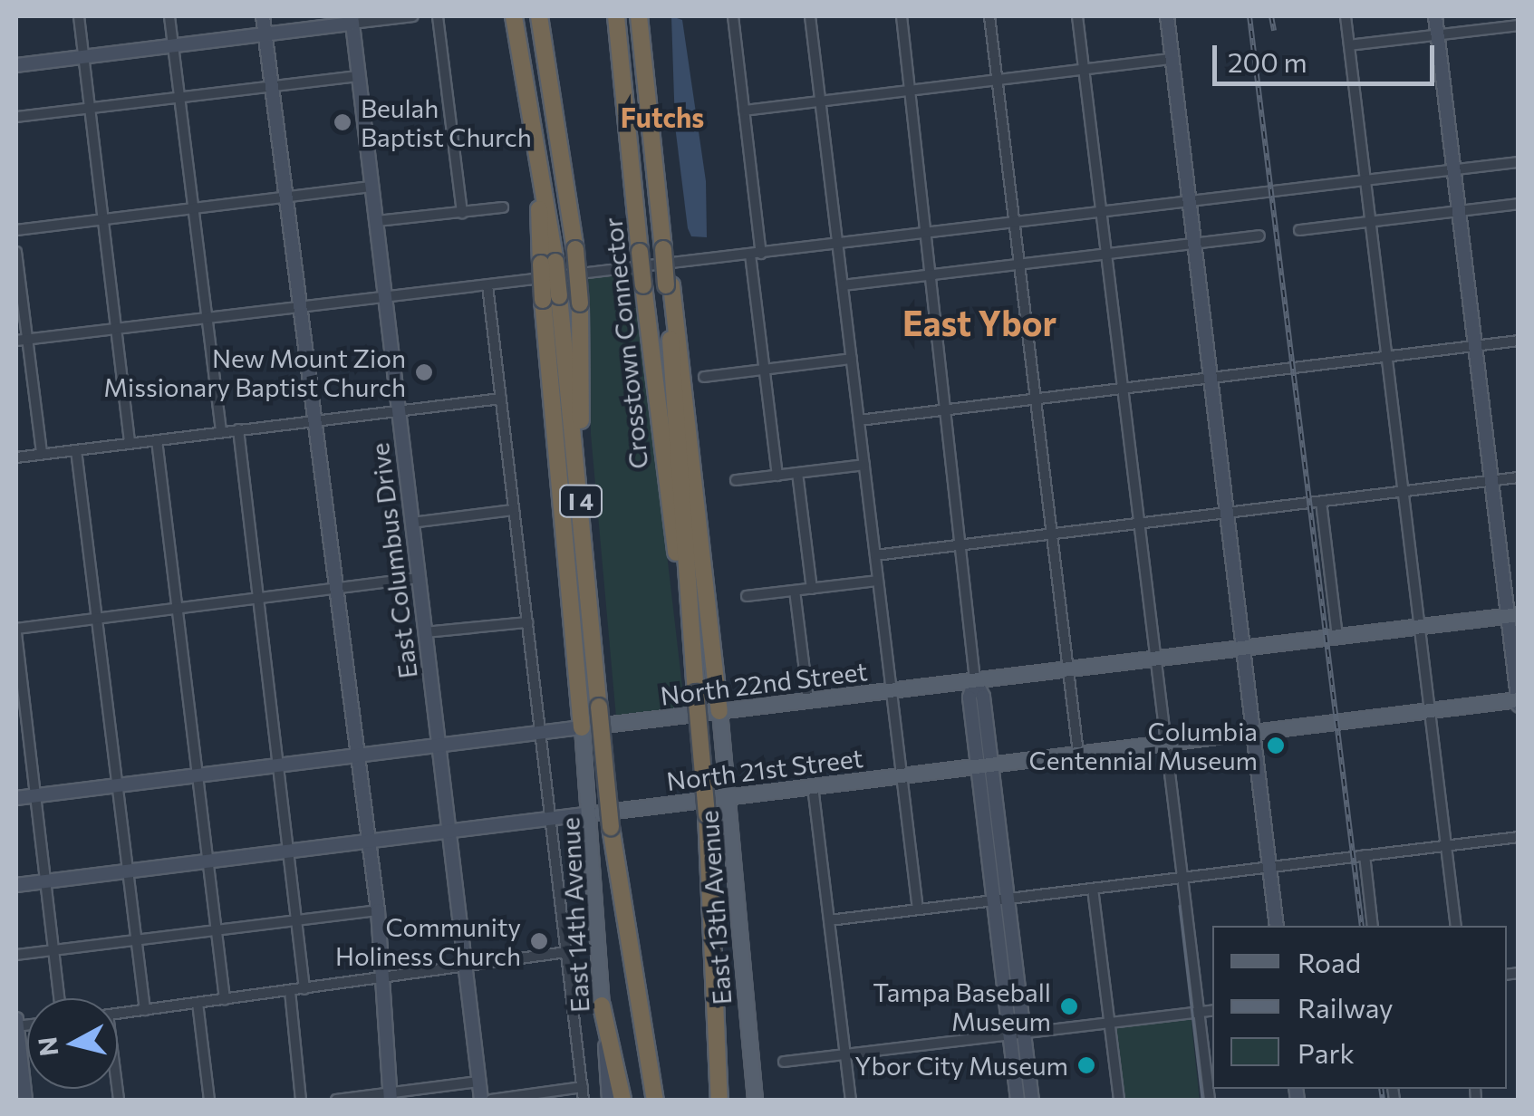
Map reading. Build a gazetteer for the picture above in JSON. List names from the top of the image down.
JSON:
{
  "streets": {
    "highway": ["Crosstown Connector", "I 4"],
    "main road": [
      "East Columbus Drive",
      "North 22nd Street",
      "North 21st Street",
      "East 13th Avenue",
      "East 14th Avenue"
    ]
  },
  "crossings": [
    ["Crosstown Connector", "I 4"],
    ["East Columbus Drive", "North 22nd Street"],
    ["East Columbus Drive", "North 21st Street"],
    ["North 22nd Street", "East 13th Avenue"],
    ["North 22nd Street", "East 14th Avenue"],
    ["North 21st Street", "East 13th Avenue"],
    ["North 21st Street", "East 14th Avenue"]
  ],
  "districts": ["Futchs", "East Ybor"],
  "places": [
    "Beulah Baptist Church",
    "New Mount Zion Missionary Baptist Church",
    "Columbia Centennial Museum",
    "Community Holiness Church",
    "Tampa Baseball Museum",
    "Ybor City Museum"
  ],
  "legend": ["Road", "Railway", "Park"],
  "scale_bar": "200 m",
  "north": "left"
}
